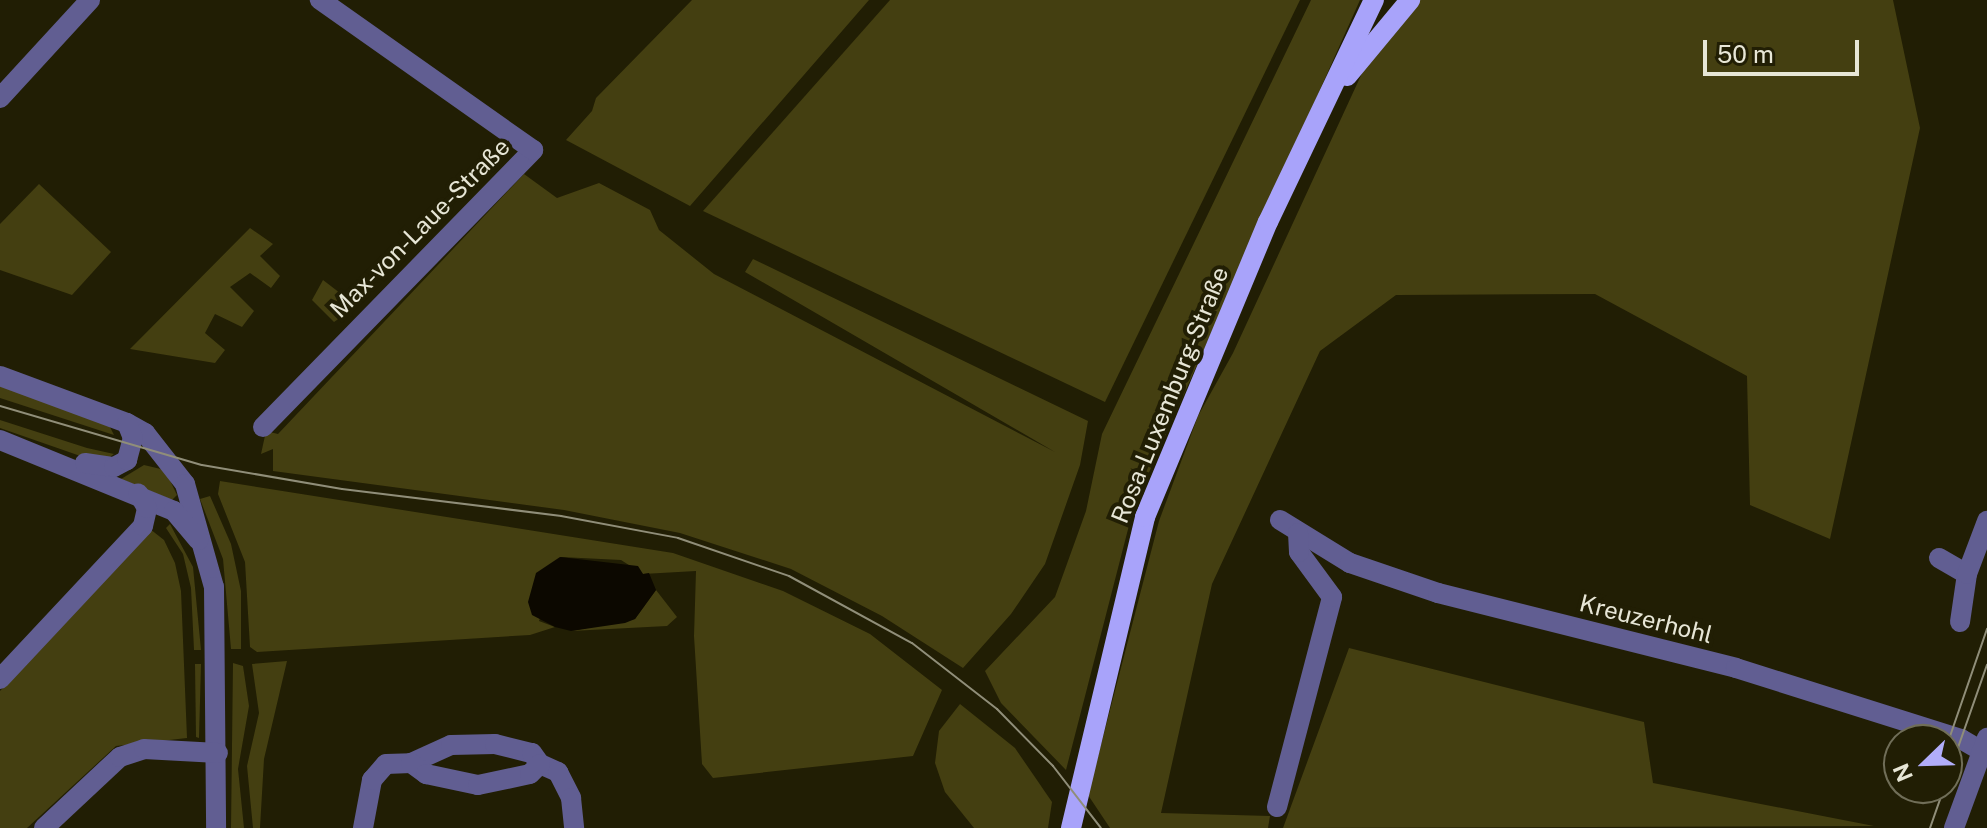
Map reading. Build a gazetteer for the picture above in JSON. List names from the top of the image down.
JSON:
{
  "streets": {
    "main road": ["Rosa-Luxemburg-Straße"],
    "street": ["Max-von-Laue-Straße", "Kreuzerhohl"]
  },
  "scale_bar": "50 m",
  "north": "bottom left"
}
